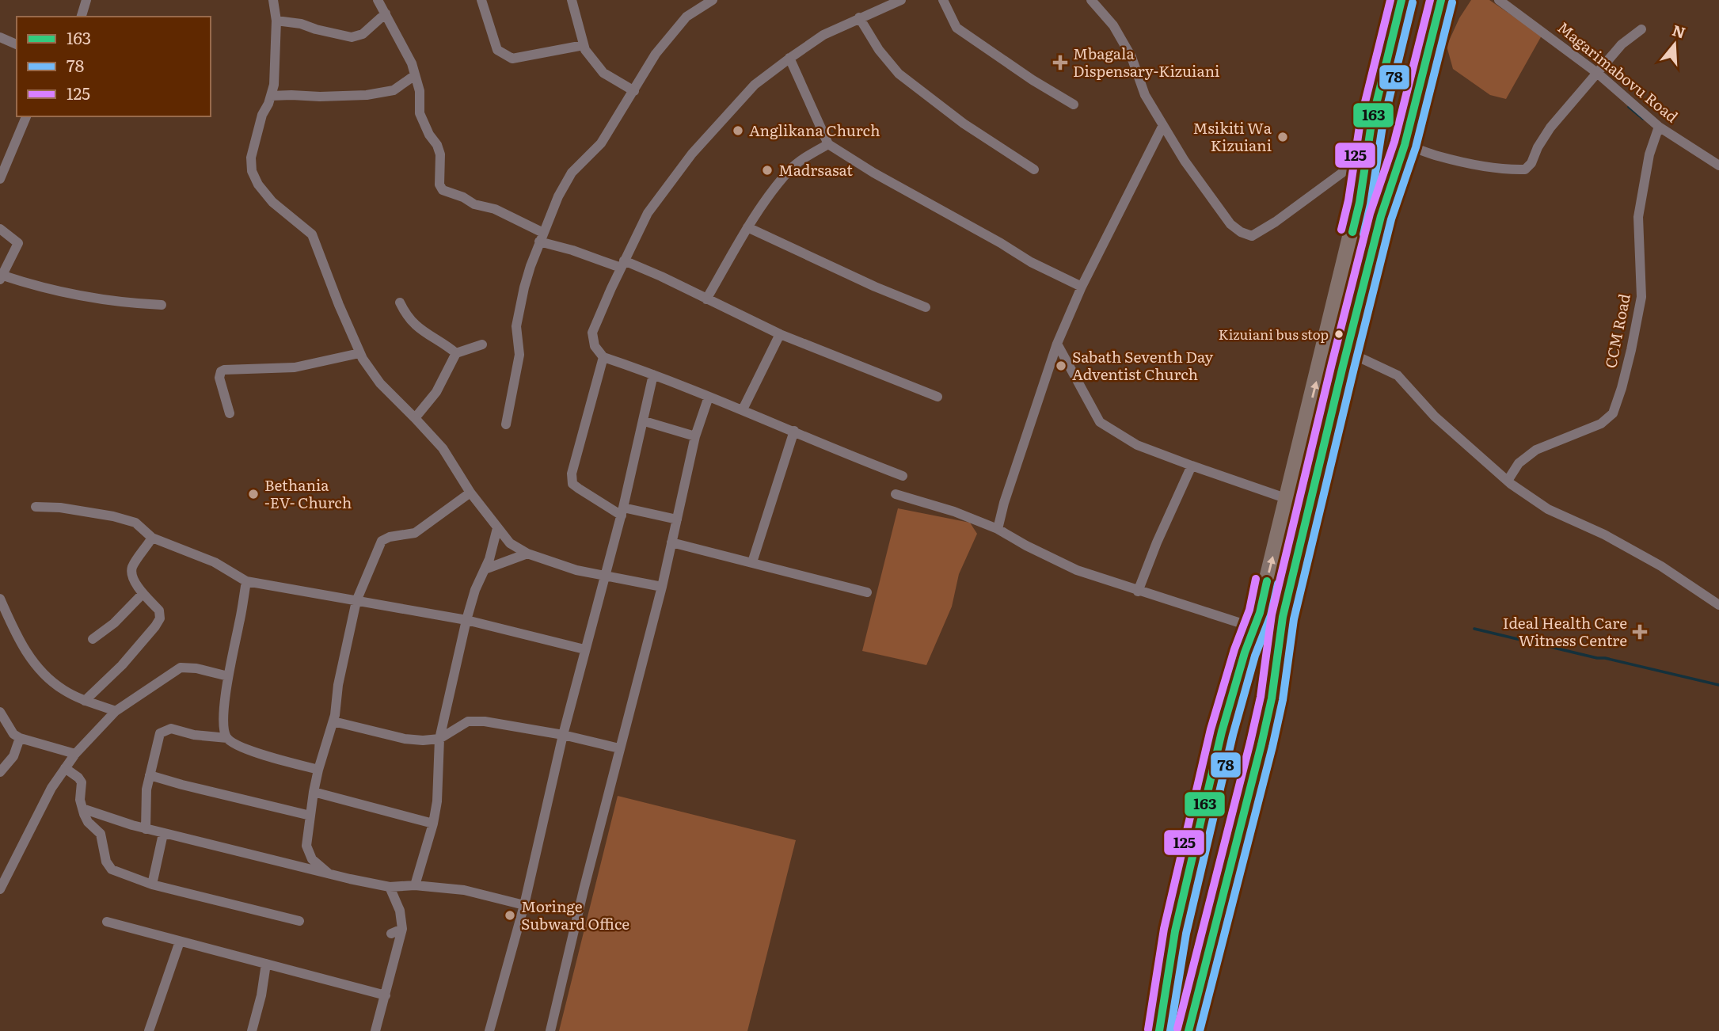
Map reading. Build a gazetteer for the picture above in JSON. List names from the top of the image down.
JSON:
{
  "streets": {
    "street": ["Magarimabovu Road", "CCM Road"]
  },
  "crossings": [
    ["Magarimabovu Road", "CCM Road"]
  ],
  "places": {
    "health": ["Mbagala Dispensary-Kizuiani", "Ideal Health Care Witness Centre"],
    "other": [
      "Anglikana Church",
      "Msikiti Wa Kizuiani",
      "Madrsasat",
      "Kizuiani bus stop",
      "Sabath Seventh Day Adventist Church",
      "Bethania -EV- Church",
      "Moringe Subward Office"
    ]
  },
  "lines": ["transit line 163", "transit line 125", "transit line 78"],
  "legend": ["163", "78", "125"],
  "north": "top"
}
